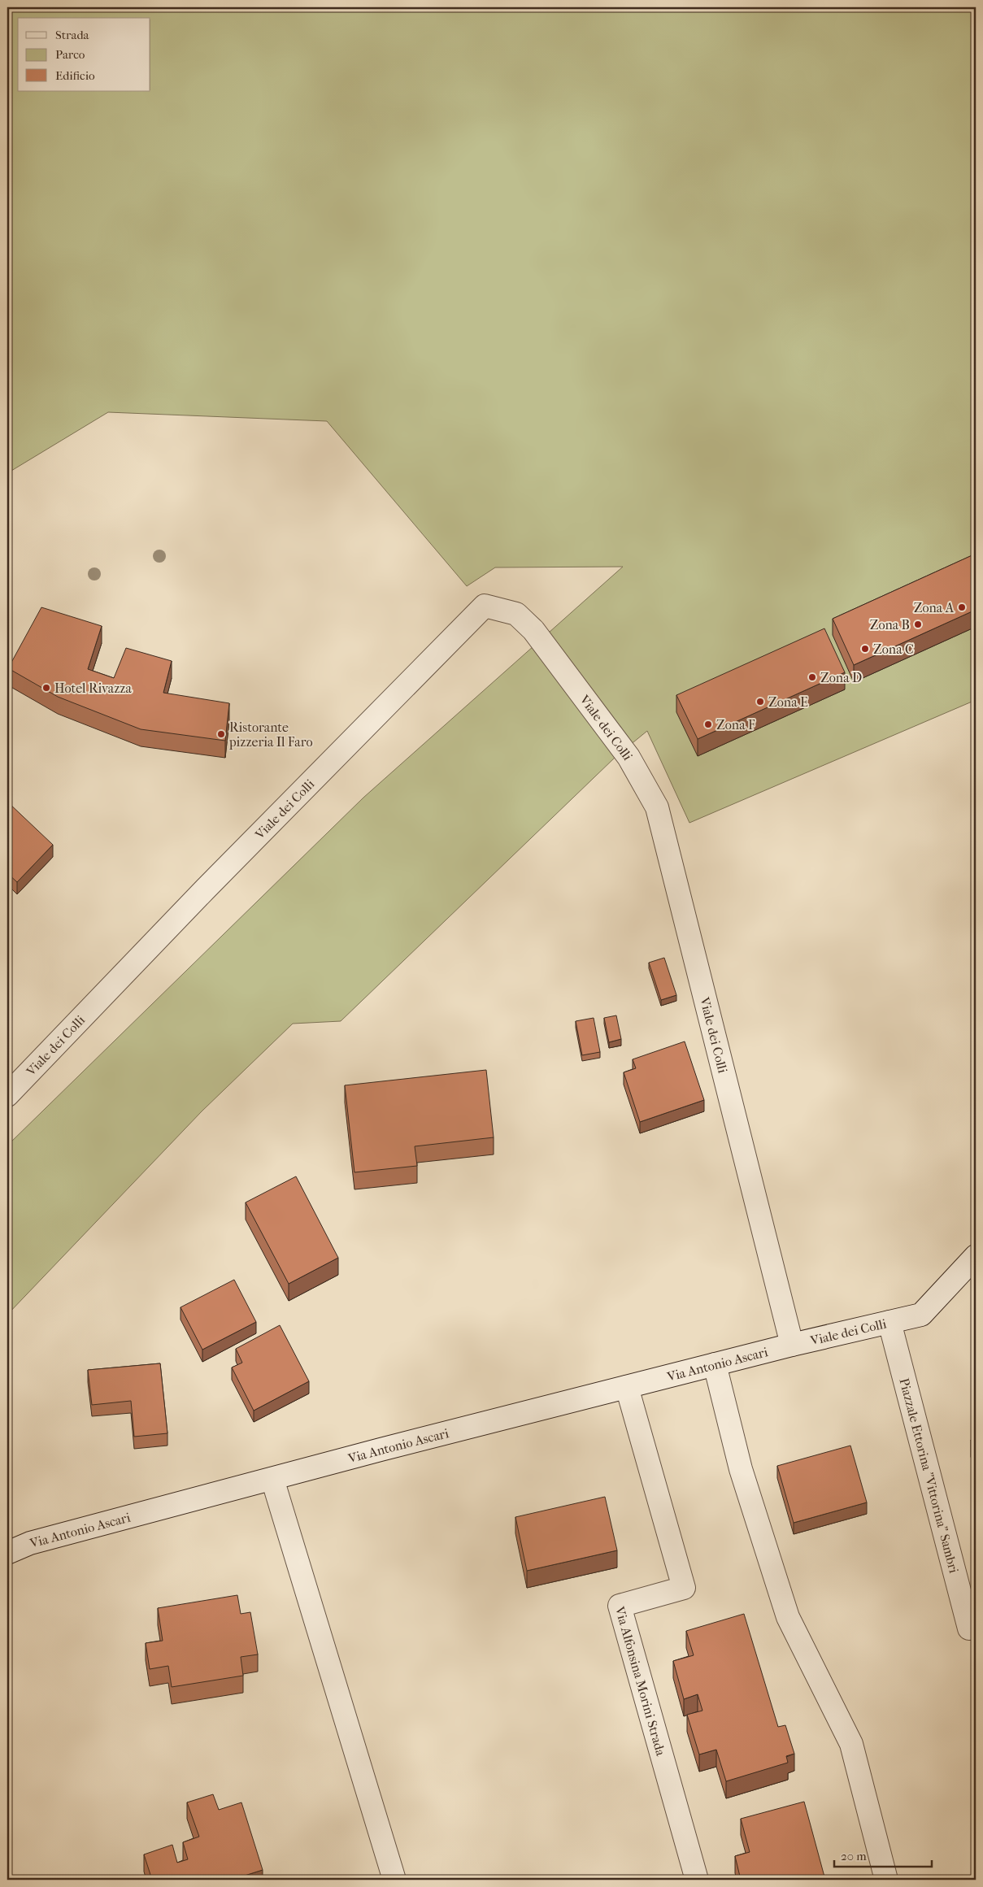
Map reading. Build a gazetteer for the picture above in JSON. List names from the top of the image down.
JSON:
{
  "streets": {
    "street": [
      "Viale dei Colli",
      "Via Antonio Ascari",
      "Piazzale Ettorina \"Vittorina\" Sambri",
      "Via Alfonsina Morini Strada"
    ]
  },
  "crossings": [
    ["Viale dei Colli", "Via Antonio Ascari"],
    ["Viale dei Colli", "Piazzale Ettorina \"Vittorina\" Sambri"],
    ["Via Antonio Ascari", "Via Alfonsina Morini Strada"]
  ],
  "places": [
    "Zona A",
    "Zona B",
    "Zona C",
    "Zona D",
    "Hotel Rivazza",
    "Zona E",
    "Zona F",
    "Ristorante pizzeria Il Faro"
  ],
  "legend": ["Strada", "Parco", "Edificio"],
  "scale_bar": "20 m"
}
